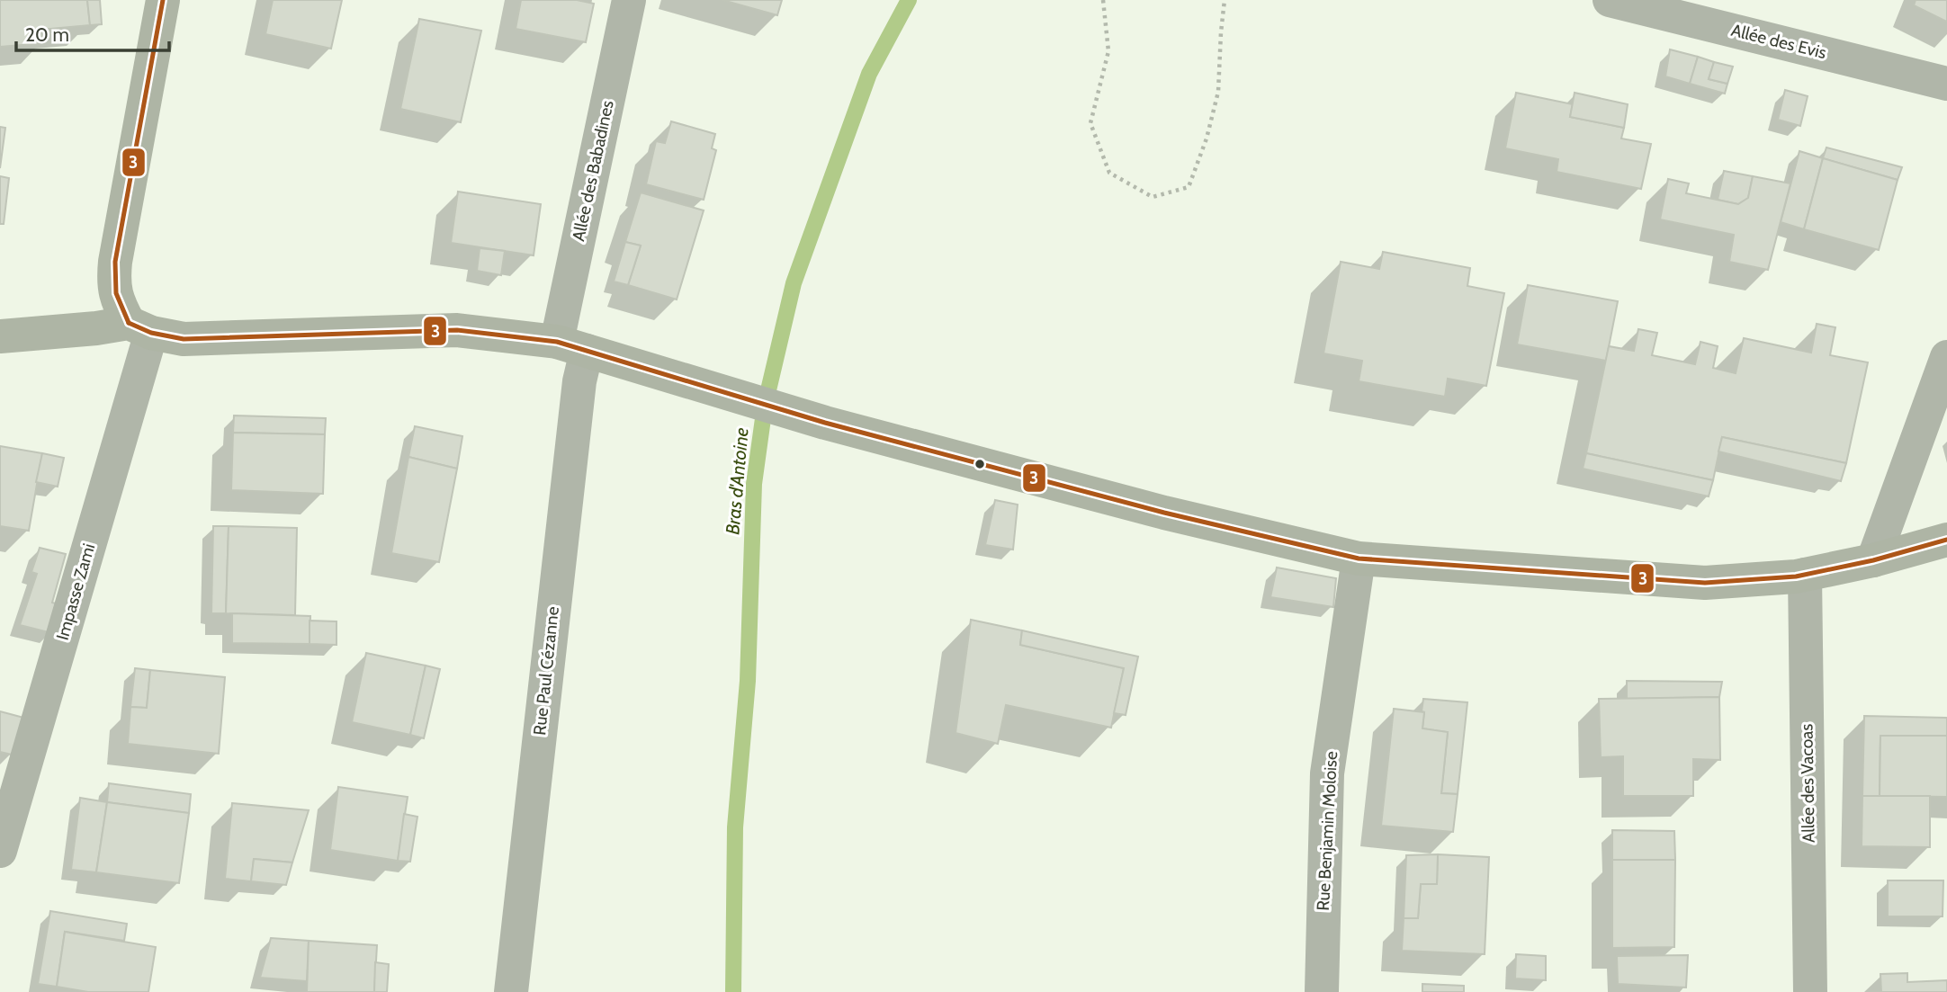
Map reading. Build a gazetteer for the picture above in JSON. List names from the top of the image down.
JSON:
{
  "streets": {
    "street": [
      "Allée des Evis",
      "Allée des Babadines",
      "Impasse Zami",
      "Rue Paul Cézanne",
      "Allée des Vacoas",
      "Rue Benjamin Moloise"
    ]
  },
  "crossings": [
    ["Allée des Babadines", "Rue Paul Cézanne"]
  ],
  "water": ["Bras d'Antoine"],
  "lines": ["transit line 3"],
  "scale_bar": "20 m"
}
